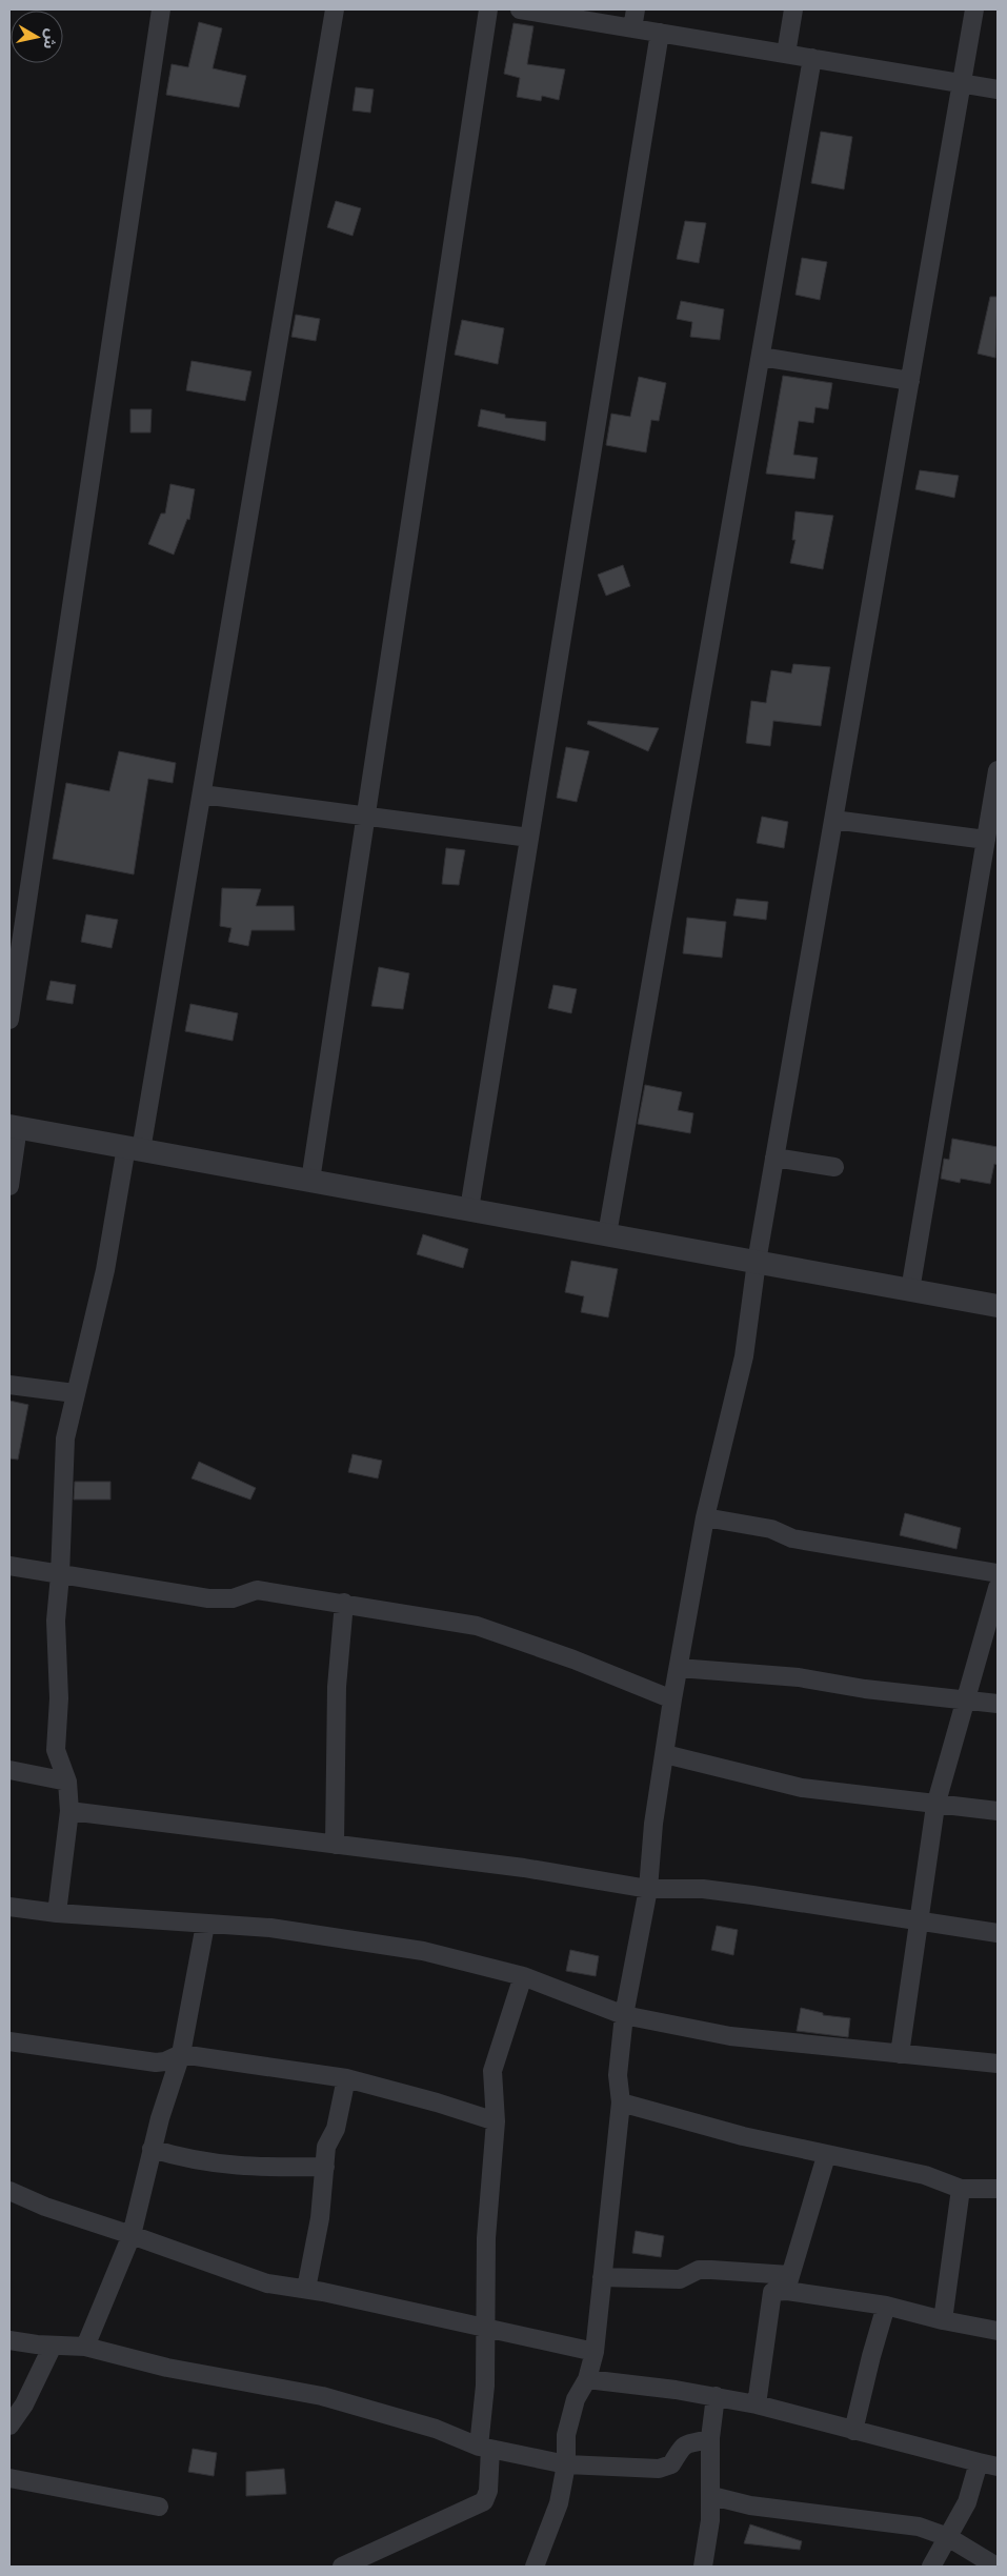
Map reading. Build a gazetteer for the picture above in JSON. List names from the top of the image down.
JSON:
{
  "north": "right"
}
